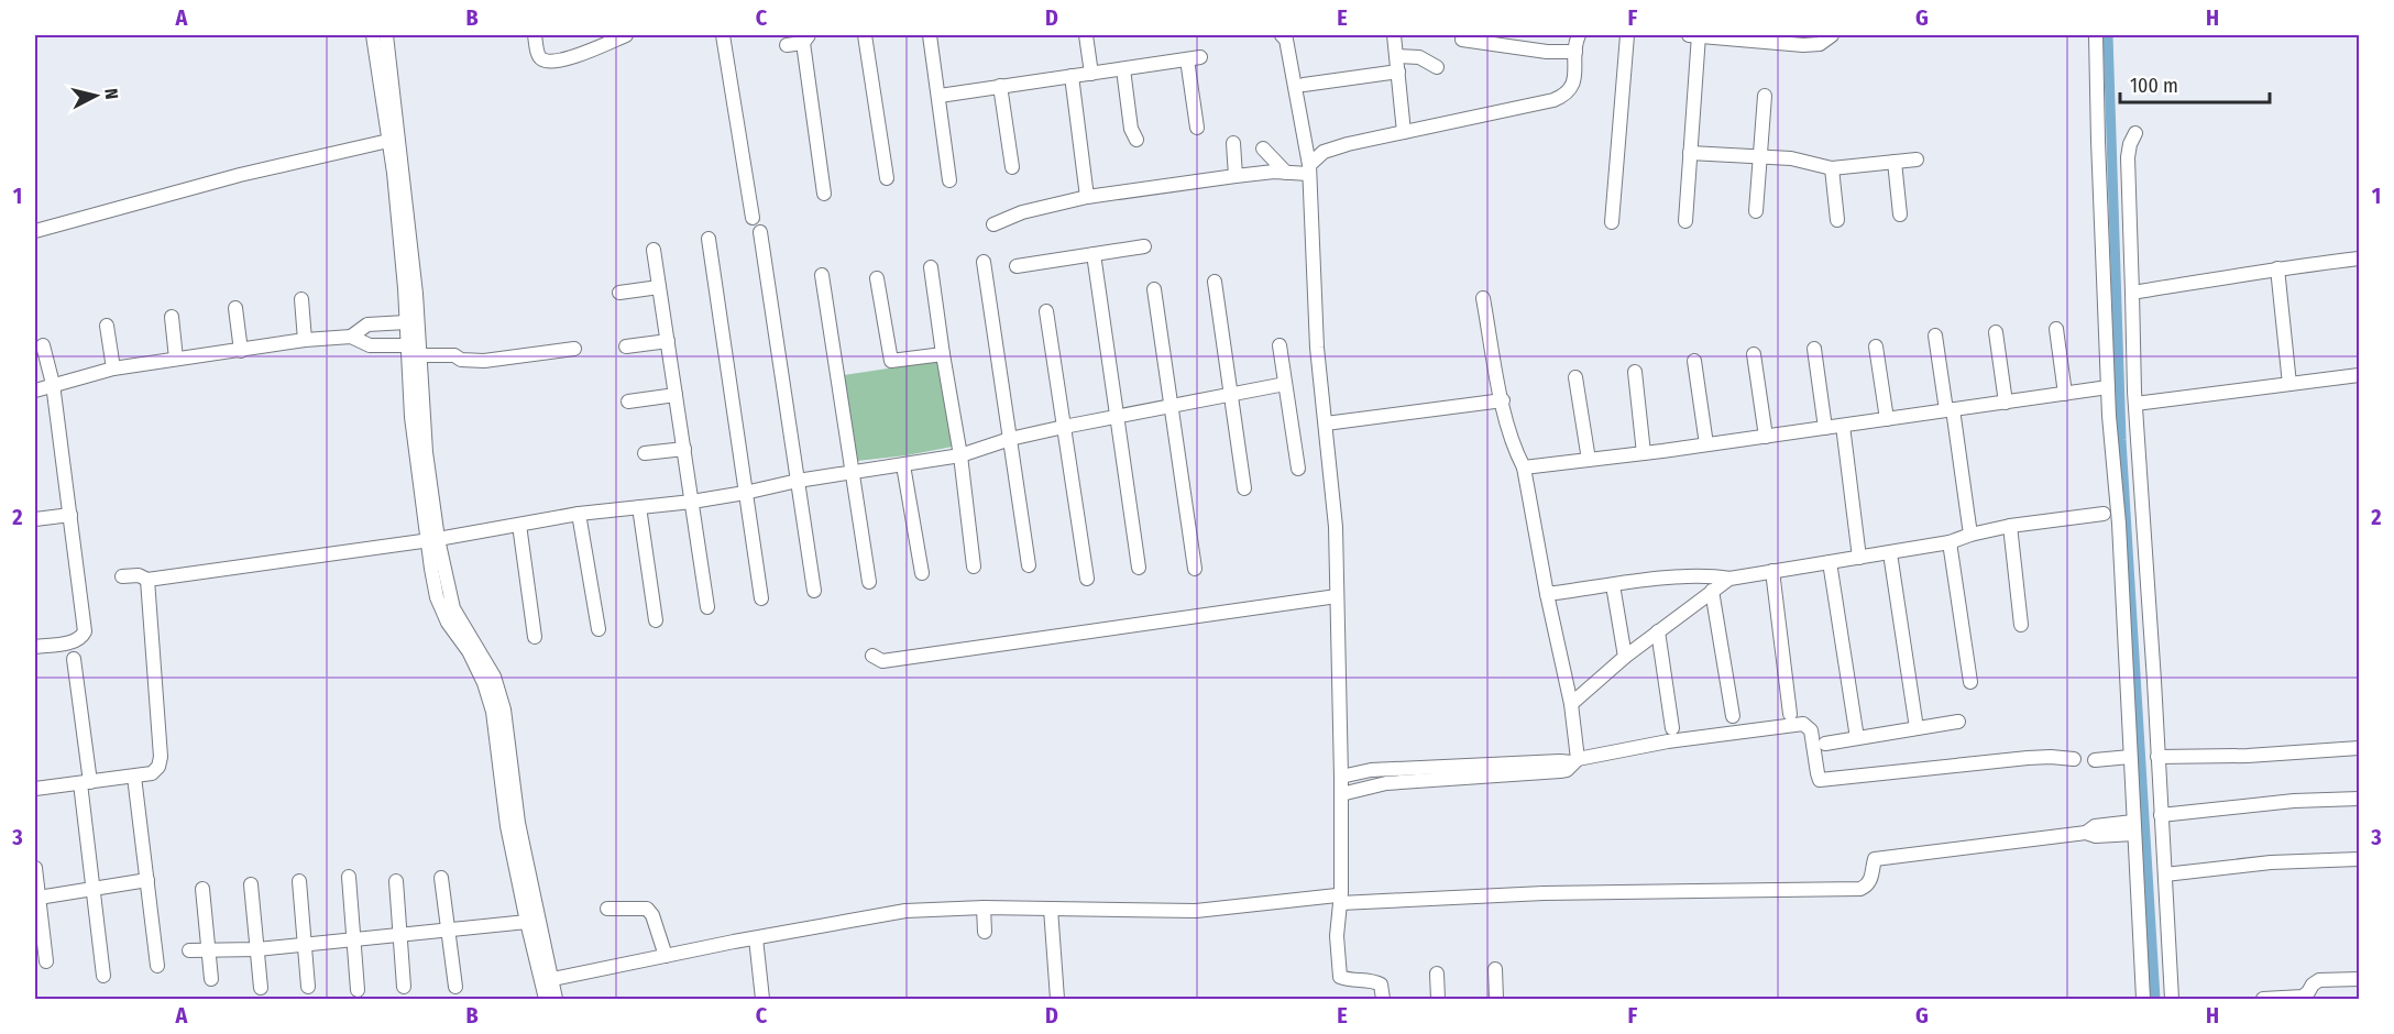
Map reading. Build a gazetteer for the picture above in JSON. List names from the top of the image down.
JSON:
{
  "scale_bar": "100 m",
  "north": "right",
  "grid": {
    "columns": [
      "A",
      "B",
      "C",
      "D",
      "E",
      "F",
      "G",
      "H"
    ],
    "rows": ["1", "2", "3"]
  }
}
